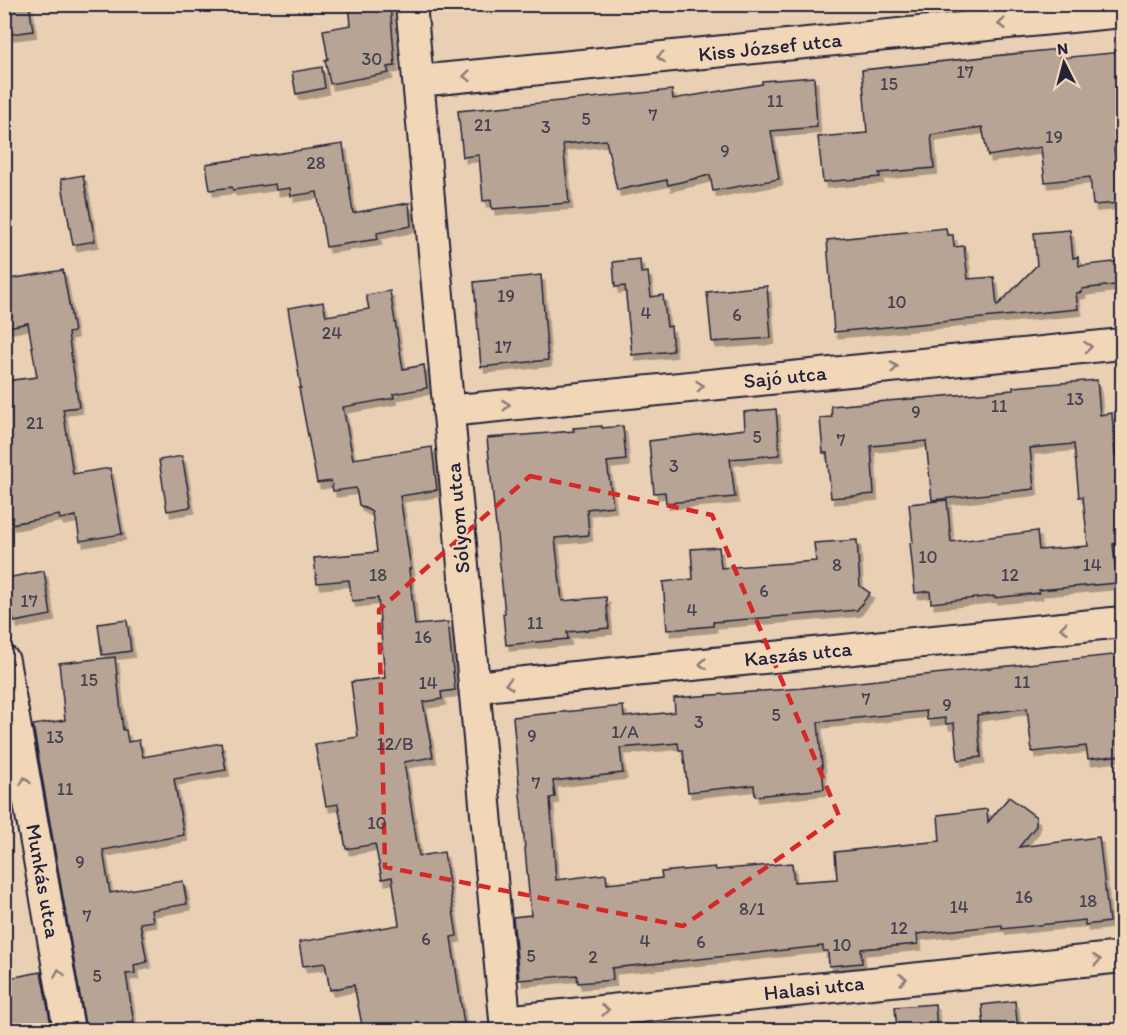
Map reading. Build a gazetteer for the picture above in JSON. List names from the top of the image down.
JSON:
{
  "streets": {
    "street": [
      "Kiss József utca",
      "Sajó utca",
      "Sólyom utca",
      "Kaszás utca",
      "Munkás utca",
      "Halasi utca"
    ]
  },
  "crossings": [
    ["Kiss József utca", "Sólyom utca"],
    ["Sajó utca", "Sólyom utca"],
    ["Sólyom utca", "Kaszás utca"],
    ["Sólyom utca", "Halasi utca"]
  ],
  "one_way": [
    "Kiss József utca",
    "Sajó utca",
    "Kaszás utca",
    "Munkás utca",
    "Halasi utca"
  ],
  "house_numbers": [
    "30",
    "17",
    "15",
    "11",
    "7",
    "5",
    "21",
    "3",
    "19",
    "9",
    "28",
    "19",
    "10",
    "4",
    "6",
    "24",
    "17",
    "13",
    "11",
    "9",
    "21",
    "5",
    "7",
    "3",
    "10",
    "8",
    "14",
    "18",
    "12",
    "6",
    "17",
    "4",
    "11",
    "16",
    "15",
    "11",
    "14",
    "7",
    "9",
    "5",
    "3",
    "1/A",
    "9",
    "13",
    "12/B",
    "7",
    "11",
    "10",
    "9",
    "16",
    "18",
    "14",
    "8/1",
    "7",
    "12",
    "6",
    "4",
    "6",
    "10",
    "5",
    "2",
    "5"
  ],
  "north": "top"
}
